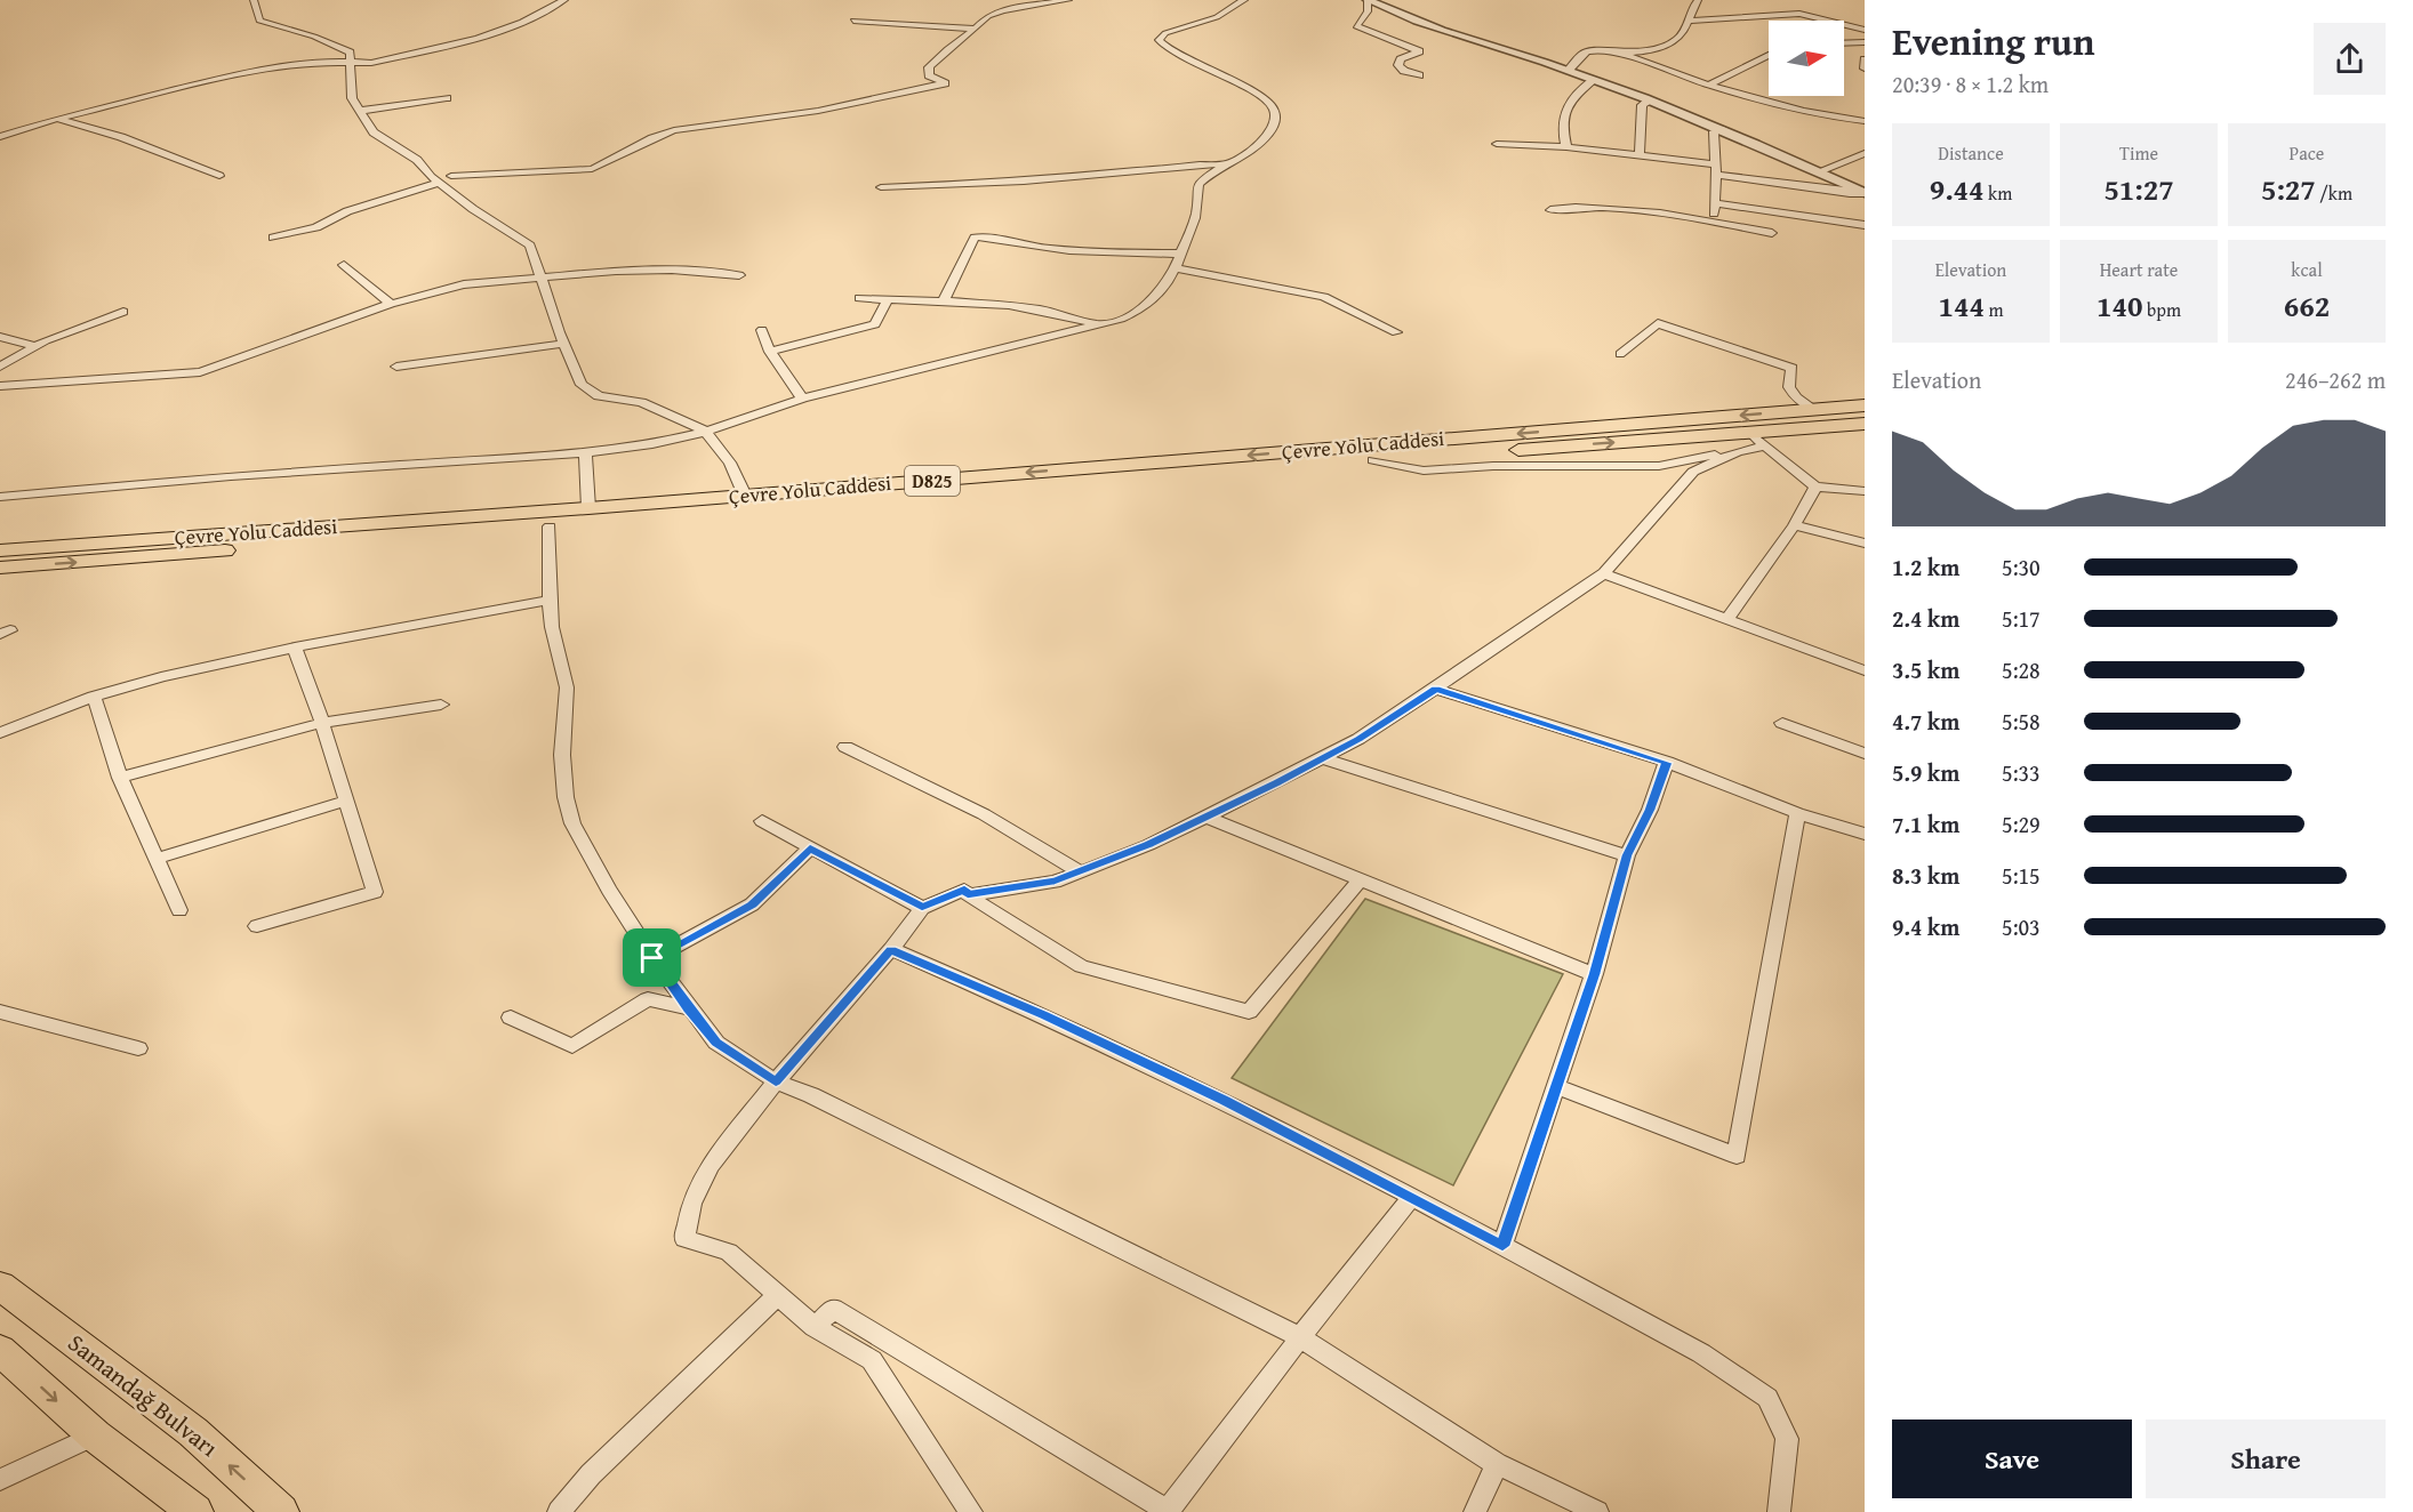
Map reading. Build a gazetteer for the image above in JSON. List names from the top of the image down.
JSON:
{
  "streets": {
    "highway": ["Çevre Yolu Caddesi", "D825", "Samandağ Bulvarı"]
  },
  "north": "right",
  "page": {
    "heading": ["Evening run", "20:39 · 8 × 1.2 km"],
    "stats": [
      ["Distance", "9.44 km"],
      ["Time", "51:27"],
      ["Pace", "5:27 /km"],
      ["Elevation", "144 m"],
      ["Heart rate", "140 bpm"],
      ["kcal", "662"]
    ],
    "chart": ["Elevation", "246–262 m"],
    "list": [
      {
        "name": "1.2 km",
        "note": "5:30"
      },
      {
        "name": "2.4 km",
        "note": "5:17"
      },
      {
        "name": "3.5 km",
        "note": "5:28"
      },
      {
        "name": "4.7 km",
        "note": "5:58"
      },
      {
        "name": "5.9 km",
        "note": "5:33"
      },
      {
        "name": "7.1 km",
        "note": "5:29"
      },
      {
        "name": "8.3 km",
        "note": "5:15"
      },
      {
        "name": "9.4 km",
        "note": "5:03"
      }
    ],
    "buttons": ["Save", "Share"]
  }
}
